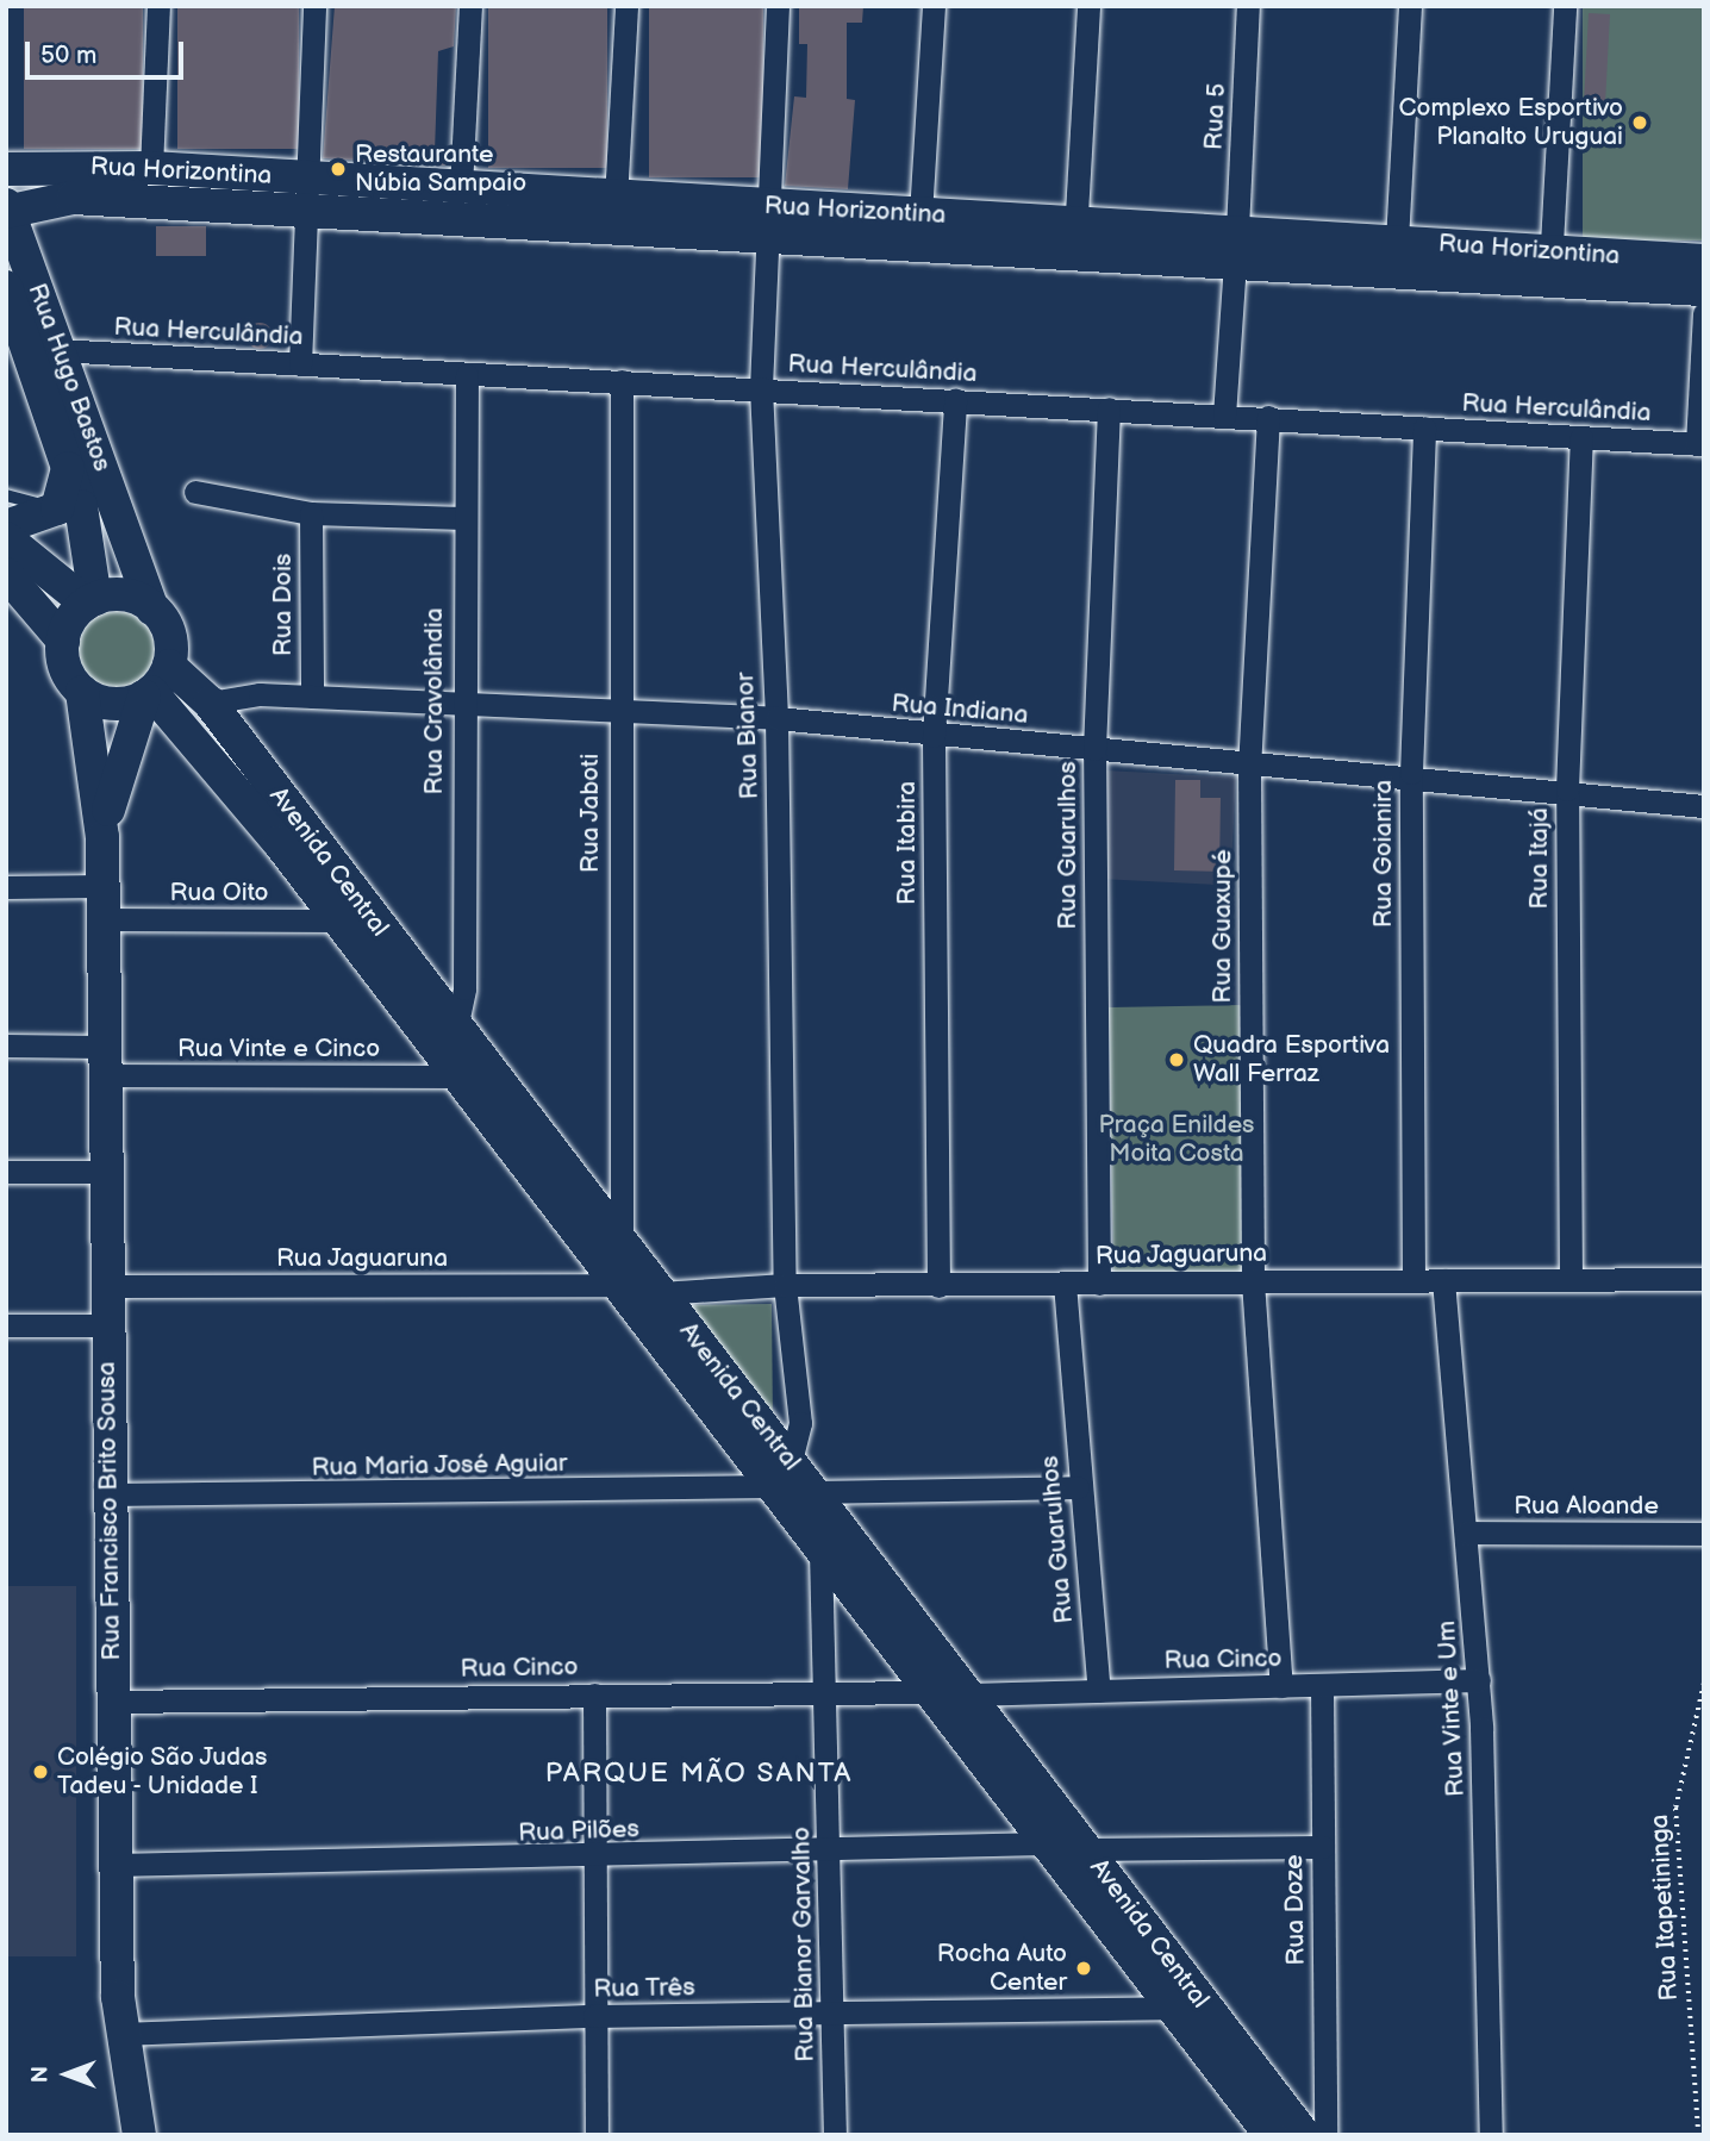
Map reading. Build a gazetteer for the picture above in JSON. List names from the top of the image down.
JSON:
{
  "streets": {
    "street": [
      "Rua 5",
      "Rua Horizontina",
      "Rua Herculândia",
      "Rua Hugo Bastos",
      "Rua Dois",
      "Rua Cravolândia",
      "Rua Indiana",
      "Rua Bianor",
      "Rua Jaboti",
      "Rua Itabira",
      "Rua Guarulhos",
      "Rua Goianira",
      "Rua Itajá",
      "Avenida Central",
      "Rua Oito",
      "Rua Guaxupé",
      "Rua Vinte e Cinco",
      "Rua Jaguaruna",
      "Rua Maria José Aguiar",
      "Rua Aloande",
      "Rua Francisco Brito Sousa",
      "Rua Cinco",
      "Rua Vinte e Um",
      "Rua Pilões",
      "Rua Doze",
      "Rua Bianor Garvalho",
      "Rua Três"
    ],
    "path": ["Rua Itapetininga"]
  },
  "crossings": [
    ["Rua 5", "Rua Horizontina"],
    ["Rua 5", "Rua Herculândia"],
    ["Rua Horizontina", "Rua Hugo Bastos"],
    ["Rua Horizontina", "Rua Bianor"],
    ["Rua Herculândia", "Rua Hugo Bastos"],
    ["Rua Herculândia", "Rua Cravolândia"],
    ["Rua Herculândia", "Rua Bianor"],
    ["Rua Herculândia", "Rua Jaboti"],
    ["Rua Herculândia", "Rua Itabira"],
    ["Rua Herculândia", "Rua Guarulhos"],
    ["Rua Herculândia", "Rua Goianira"],
    ["Rua Herculândia", "Rua Itajá"],
    ["Rua Herculândia", "Rua Guaxupé"],
    ["Rua Hugo Bastos", "Avenida Central"],
    ["Rua Dois", "Rua Indiana"],
    ["Rua Cravolândia", "Rua Indiana"],
    ["Rua Cravolândia", "Avenida Central"],
    ["Rua Indiana", "Rua Bianor"],
    ["Rua Indiana", "Rua Jaboti"],
    ["Rua Indiana", "Rua Itabira"],
    ["Rua Indiana", "Rua Guarulhos"],
    ["Rua Indiana", "Rua Goianira"],
    ["Rua Indiana", "Rua Itajá"],
    ["Rua Indiana", "Avenida Central"],
    ["Rua Indiana", "Rua Guaxupé"],
    ["Rua Bianor", "Avenida Central"],
    ["Rua Bianor", "Rua Jaguaruna"],
    ["Rua Bianor", "Rua Maria José Aguiar"],
    ["Rua Jaboti", "Avenida Central"],
    ["Rua Itabira", "Rua Jaguaruna"],
    ["Rua Guarulhos", "Rua Jaguaruna"],
    ["Rua Guarulhos", "Rua Cinco"],
    ["Rua Goianira", "Rua Jaguaruna"],
    ["Rua Itajá", "Rua Jaguaruna"],
    ["Avenida Central", "Rua Oito"],
    ["Avenida Central", "Rua Vinte e Cinco"],
    ["Avenida Central", "Rua Jaguaruna"],
    ["Avenida Central", "Rua Maria José Aguiar"],
    ["Avenida Central", "Rua Cinco"],
    ["Avenida Central", "Rua Pilões"],
    ["Avenida Central", "Rua Bianor Garvalho"],
    ["Avenida Central", "Rua Três"],
    ["Rua Oito", "Rua Francisco Brito Sousa"],
    ["Rua Guaxupé", "Rua Jaguaruna"],
    ["Rua Guaxupé", "Rua Cinco"],
    ["Rua Vinte e Cinco", "Rua Francisco Brito Sousa"],
    ["Rua Jaguaruna", "Rua Francisco Brito Sousa"],
    ["Rua Jaguaruna", "Rua Vinte e Um"],
    ["Rua Maria José Aguiar", "Rua Francisco Brito Sousa"],
    ["Rua Aloande", "Rua Vinte e Um"],
    ["Rua Francisco Brito Sousa", "Rua Cinco"],
    ["Rua Francisco Brito Sousa", "Rua Pilões"],
    ["Rua Francisco Brito Sousa", "Rua Três"],
    ["Rua Cinco", "Rua Vinte e Um"],
    ["Rua Cinco", "Rua Doze"],
    ["Rua Cinco", "Rua Bianor Garvalho"],
    ["Rua Pilões", "Rua Bianor Garvalho"],
    ["Rua Bianor Garvalho", "Rua Três"]
  ],
  "districts": ["PARQUE MÃO SANTA"],
  "parks": ["Praça Enildes Moita Costa"],
  "places": [
    "Complexo Esportivo Planalto Uruguai",
    "Restaurante Núbia Sampaio",
    "Quadra Esportiva Wall Ferraz",
    "Colégio São Judas Tadeu - Unidade I",
    "Rocha Auto Center"
  ],
  "scale_bar": "50 m",
  "north": "left"
}
